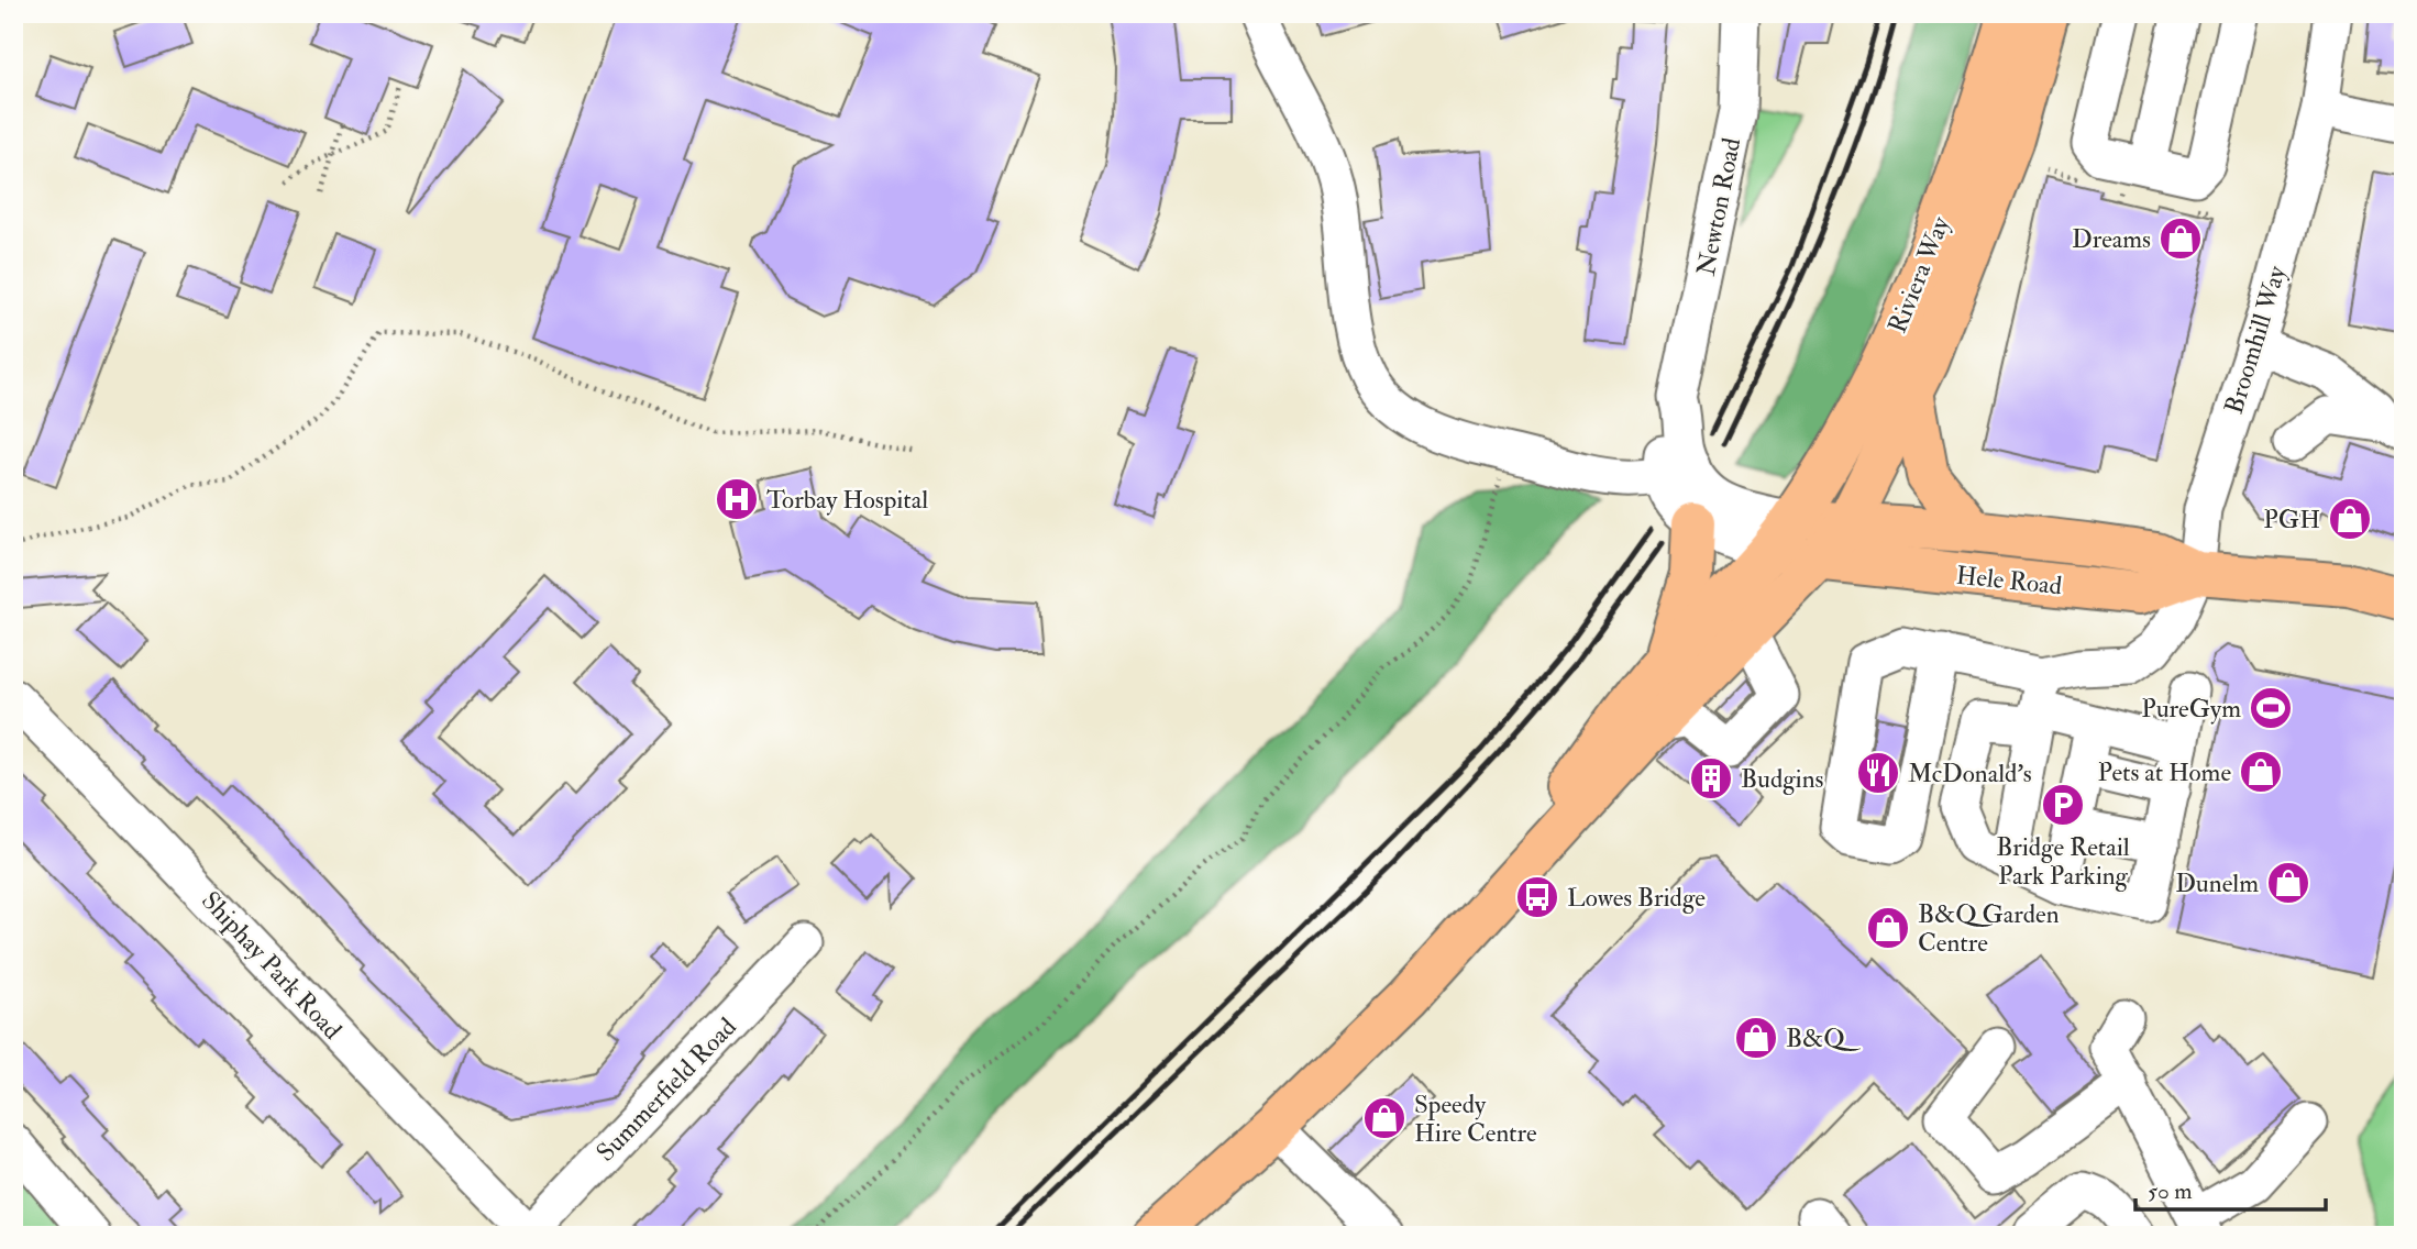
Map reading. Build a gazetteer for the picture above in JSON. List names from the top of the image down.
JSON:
{
  "streets": {
    "main road": ["Riviera Way", "Hele Road"],
    "street": [
      "Newton Road",
      "Broomhill Way",
      "Shiphay Park Road",
      "Summerfield Road"
    ]
  },
  "crossings": [
    ["Riviera Way", "Hele Road"],
    ["Broomhill Way", "Hele Road"],
    ["Shiphay Park Road", "Summerfield Road"]
  ],
  "places": {
    "shop": [
      "Dreams",
      "PGH",
      "Pets at Home",
      "Dunelm",
      "B&Q Garden Centre",
      "B&Q",
      "Speedy Hire Centre"
    ],
    "hospital": ["Torbay Hospital"],
    "sports": ["PureGym"],
    "restaurant": ["McDonald's"],
    "building": ["Budgins"],
    "parking": ["Bridge Retail Park Parking"],
    "bus stop": ["Lowes Bridge"]
  },
  "scale_bar": "50 m"
}
